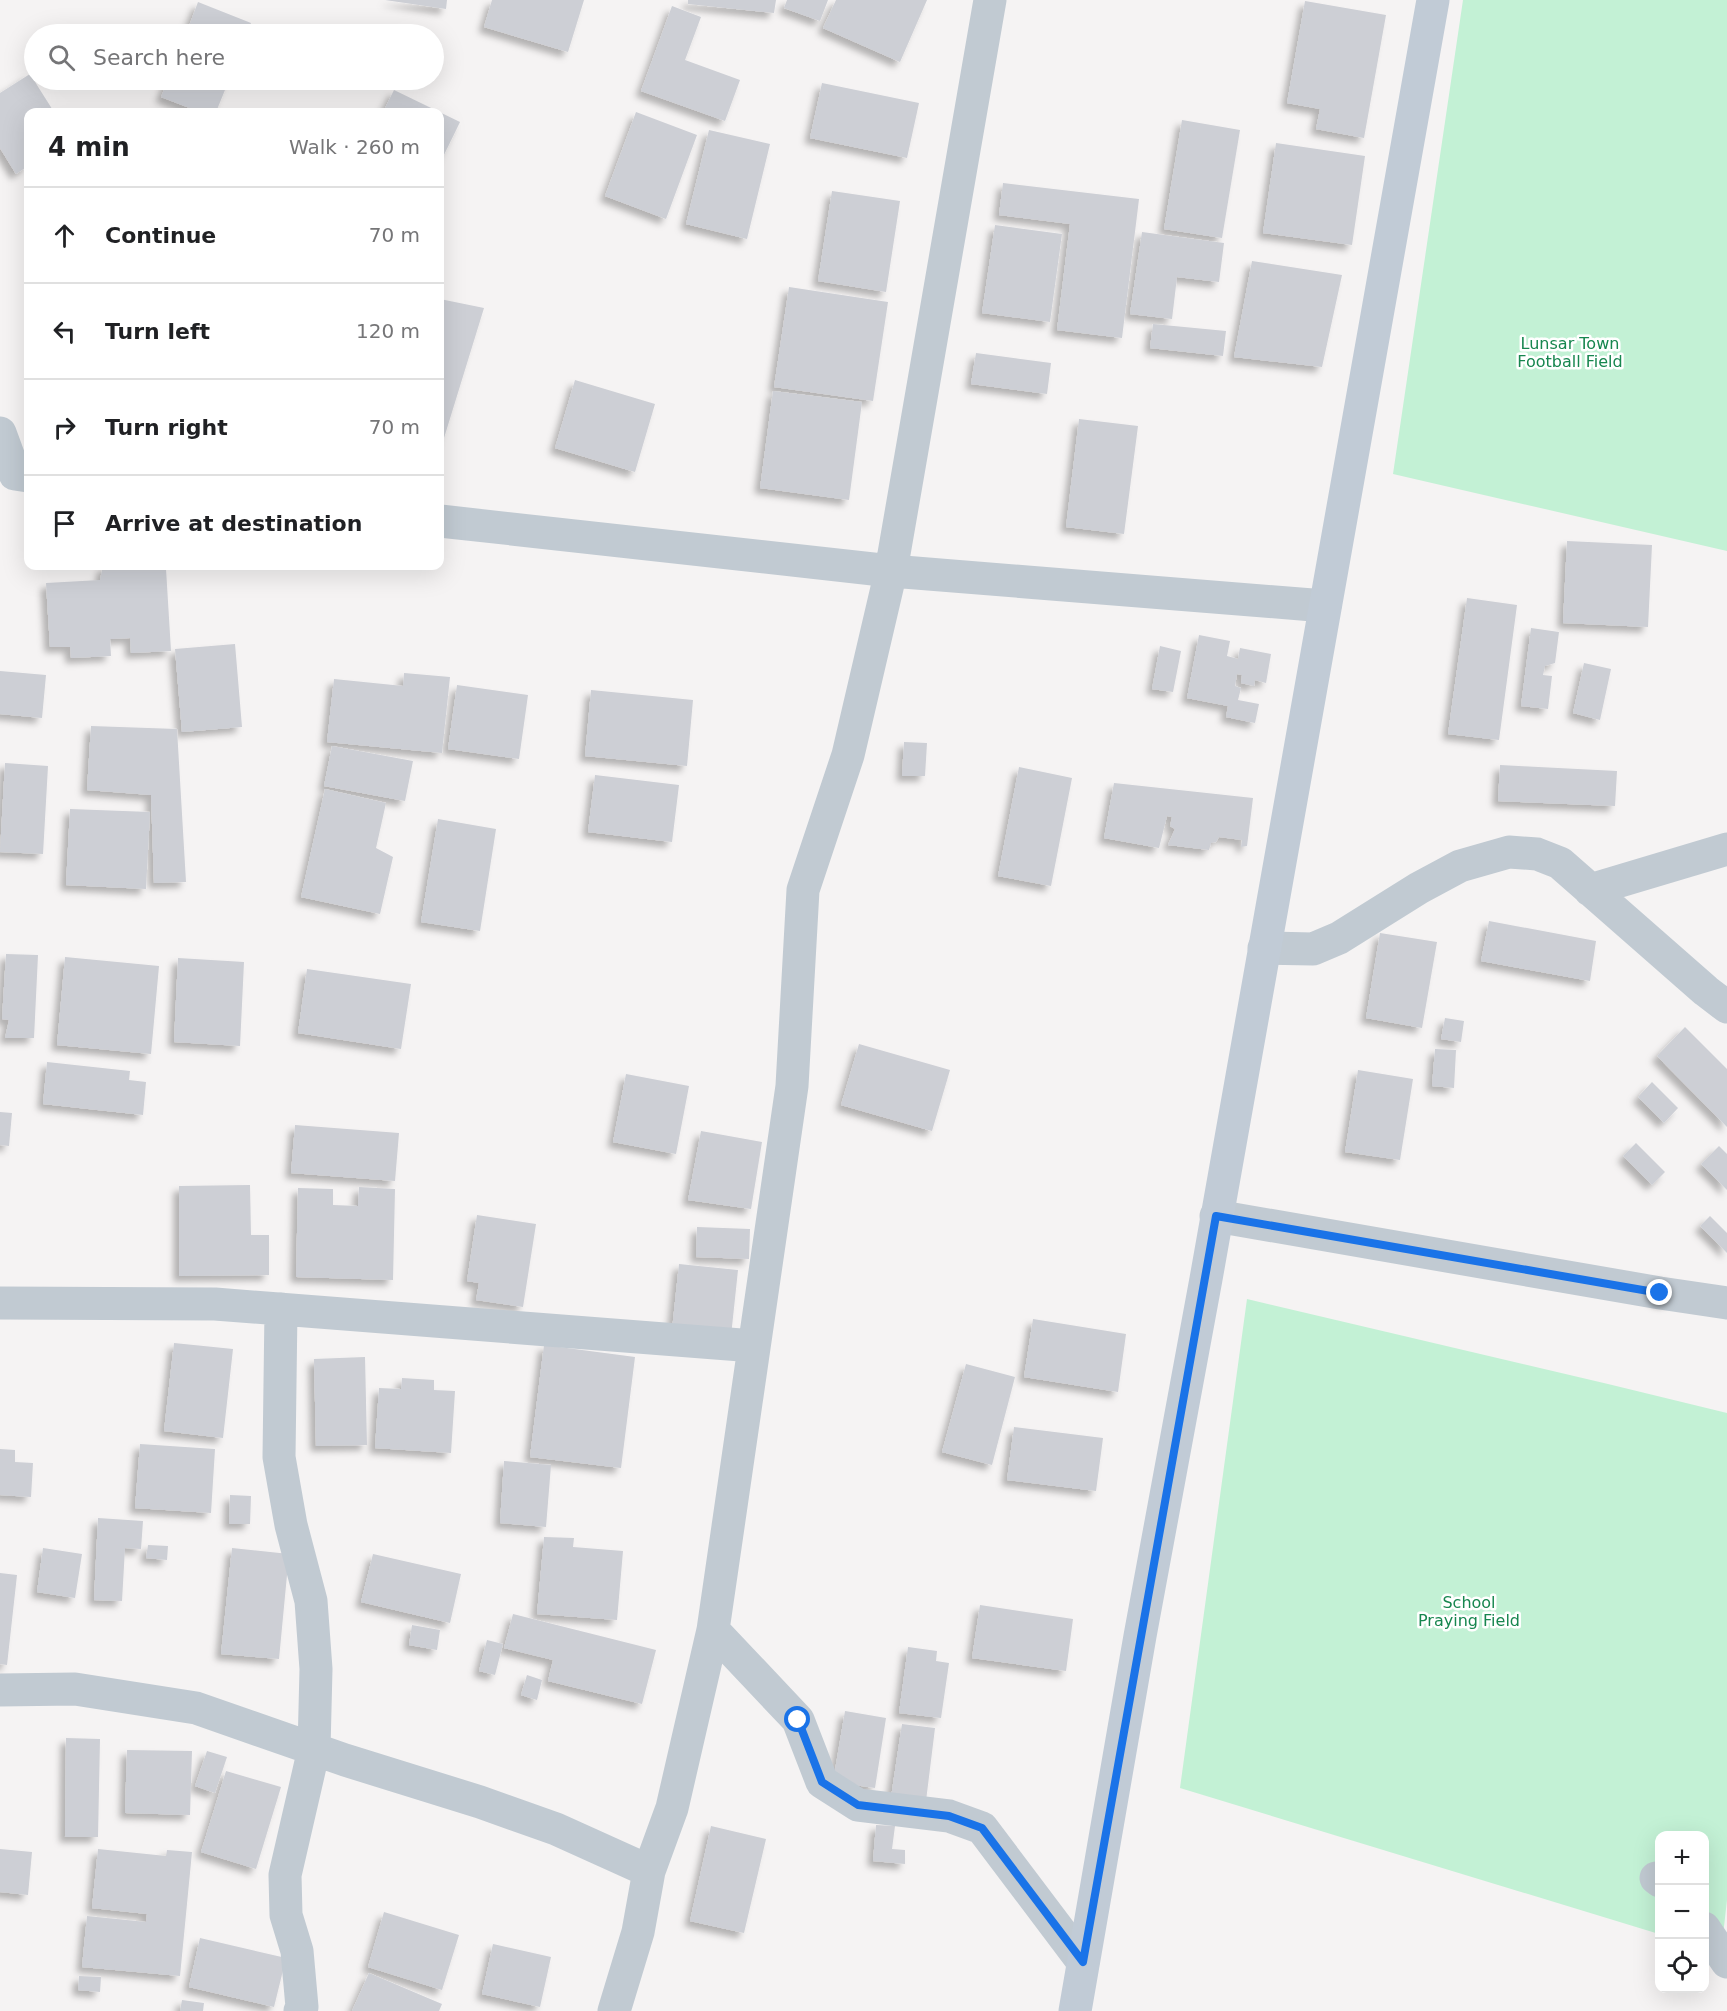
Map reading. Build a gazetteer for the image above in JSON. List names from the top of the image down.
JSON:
{
  "parks": ["Lunsar Town Football Field", "School Praying Field"],
  "page": {
    "search": "Search here",
    "heading": ["4 min", "Walk · 260 m"],
    "list": [
      ["Continue", "70 m"],
      ["Turn left", "120 m"],
      ["Turn right", "70 m"],
      "Arrive at destination"
    ],
    "map_buttons": ["+", "−"]
  }
}
